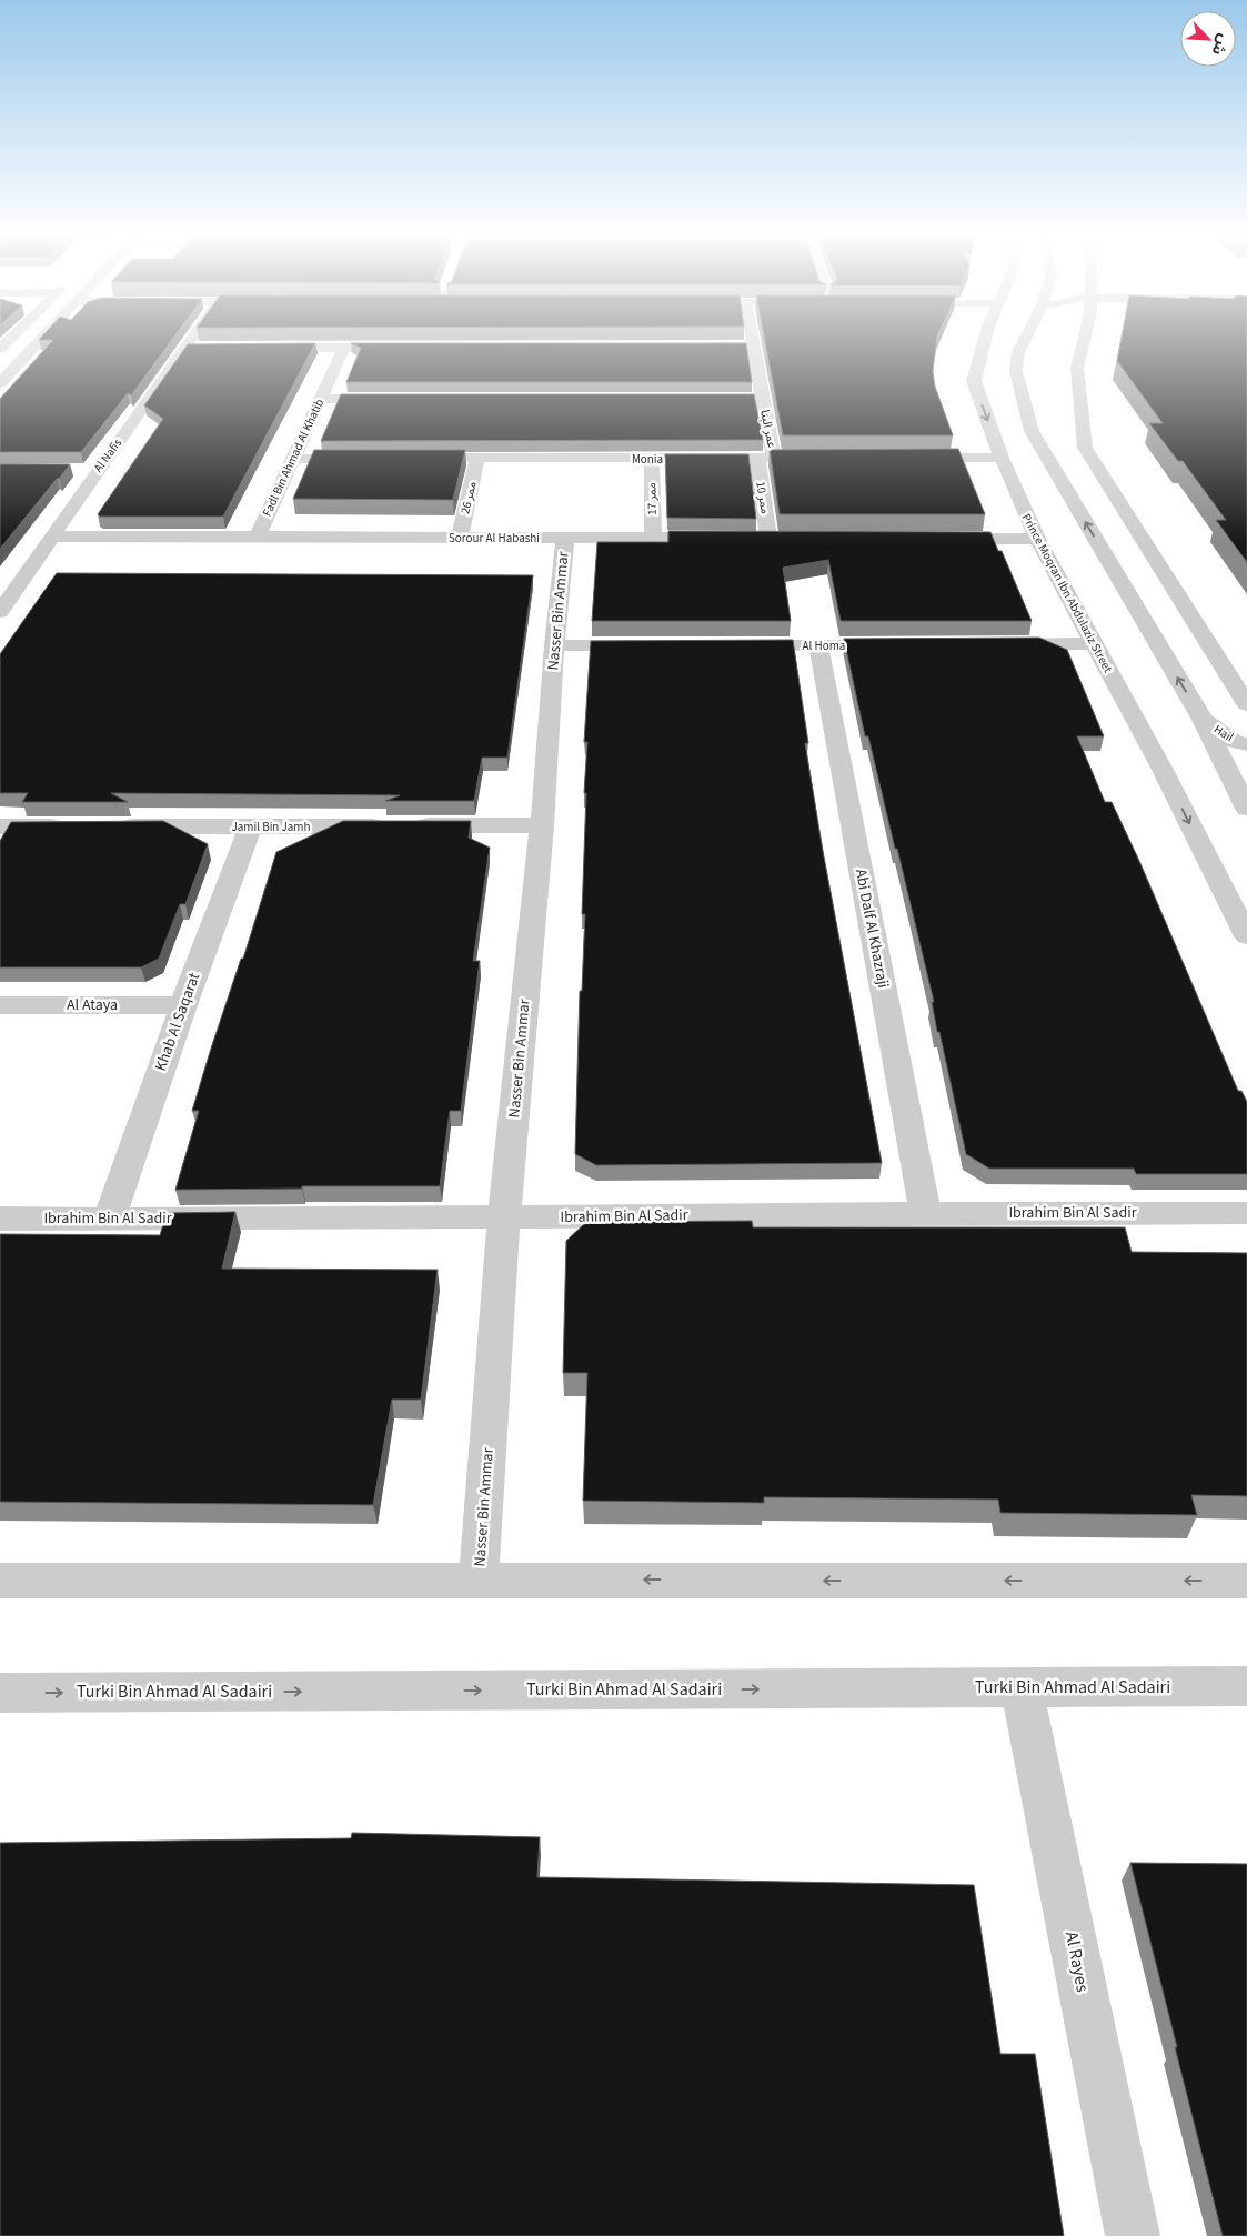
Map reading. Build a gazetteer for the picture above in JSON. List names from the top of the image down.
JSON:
{
  "streets": {
    "street": [
      "عمر البنا",
      "Al Nafis",
      "Fadl Bin Ahmad Al Khatib",
      "Monia",
      "ممر 26",
      "ممر 10",
      "ممر 17",
      "Sorour Al Habashi",
      "Prince Moqran Ibn Abdulaziz Street",
      "Nasser Bin Ammar",
      "Al Homa",
      "Hail",
      "Jamil Bin Jamh",
      "Abi Dalf Al Khazraji",
      "Al Ataya",
      "Khab Al Saqarat",
      "Ibrahim Bin Al Sadir",
      "Turki Bin Ahmad Al Sadairi",
      "Al Rayes"
    ]
  },
  "crossings": [
    ["عمر البنا", "Monia"],
    ["عمر البنا", "ممر 10"],
    ["Al Nafis", "Sorour Al Habashi"],
    ["Fadl Bin Ahmad Al Khatib", "Sorour Al Habashi"],
    ["Monia", "ممر 26"],
    ["Monia", "ممر 10"],
    ["Monia", "ممر 17"],
    ["ممر 26", "Sorour Al Habashi"],
    ["ممر 17", "Sorour Al Habashi"],
    ["Sorour Al Habashi", "Nasser Bin Ammar"],
    ["Nasser Bin Ammar", "Jamil Bin Jamh"],
    ["Nasser Bin Ammar", "Ibrahim Bin Al Sadir"],
    ["Al Homa", "Abi Dalf Al Khazraji"],
    ["Jamil Bin Jamh", "Khab Al Saqarat"],
    ["Abi Dalf Al Khazraji", "Ibrahim Bin Al Sadir"],
    ["Al Ataya", "Khab Al Saqarat"],
    ["Khab Al Saqarat", "Ibrahim Bin Al Sadir"],
    ["Turki Bin Ahmad Al Sadairi", "Al Rayes"]
  ],
  "north": "bottom right"
}
